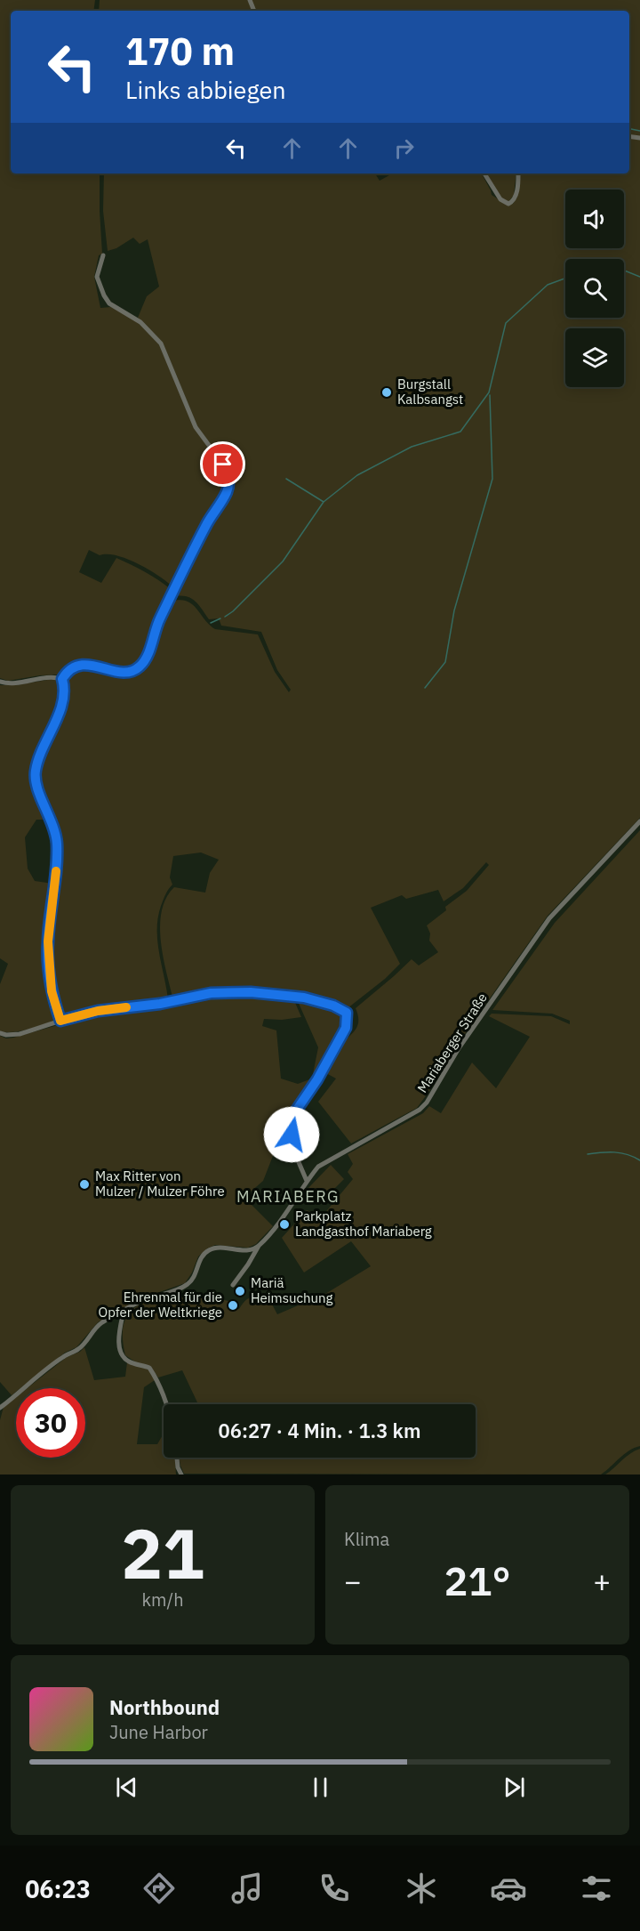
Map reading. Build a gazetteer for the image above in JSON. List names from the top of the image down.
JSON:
{
  "streets": {
    "street": ["Mariaberger Straße"]
  },
  "districts": ["MARIABERG"],
  "places": [
    "Burgstall Kalbsangst",
    "Max Ritter von Mulzer / Mulzer Föhre",
    "Parkplatz Landgasthof Mariaberg",
    "Mariä Heimsuchung",
    "Ehrenmal für die Opfer der Weltkriege"
  ],
  "page": {
    "turn": ["170 m", "Links abbiegen"],
    "limit": "30",
    "trip": "06:27 · 4 Min. · 1.3 km",
    "tile": [
      ["21", "km/h"],
      "Klima"
    ],
    "heat": ["−", "21°", "+"],
    "song": ["Northbound", "June Harbor"],
    "tabs": "06:23"
  }
}
